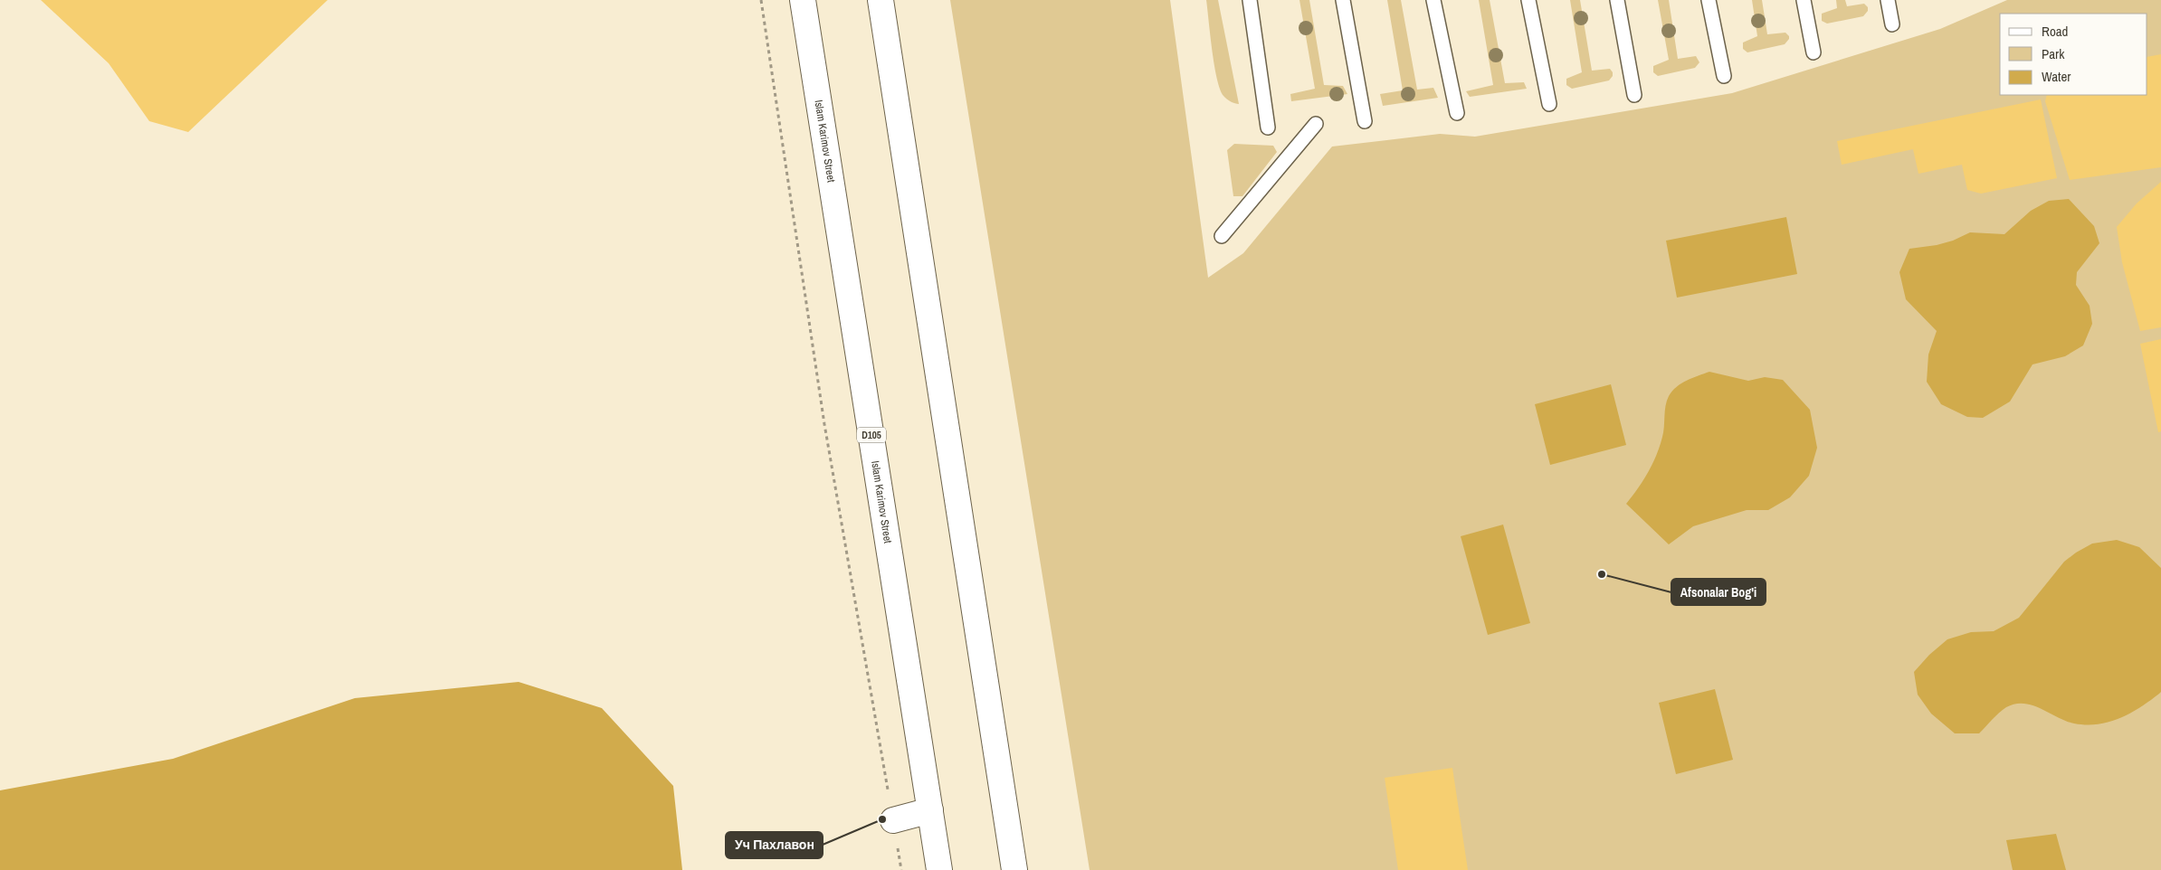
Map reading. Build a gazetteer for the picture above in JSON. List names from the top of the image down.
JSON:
{
  "streets": {
    "main road": ["Islam Karimov Street", "D105"]
  },
  "places": ["Afsonalar Bog'i", "Уч Пахлавон"],
  "legend": ["Road", "Park", "Water"]
}
